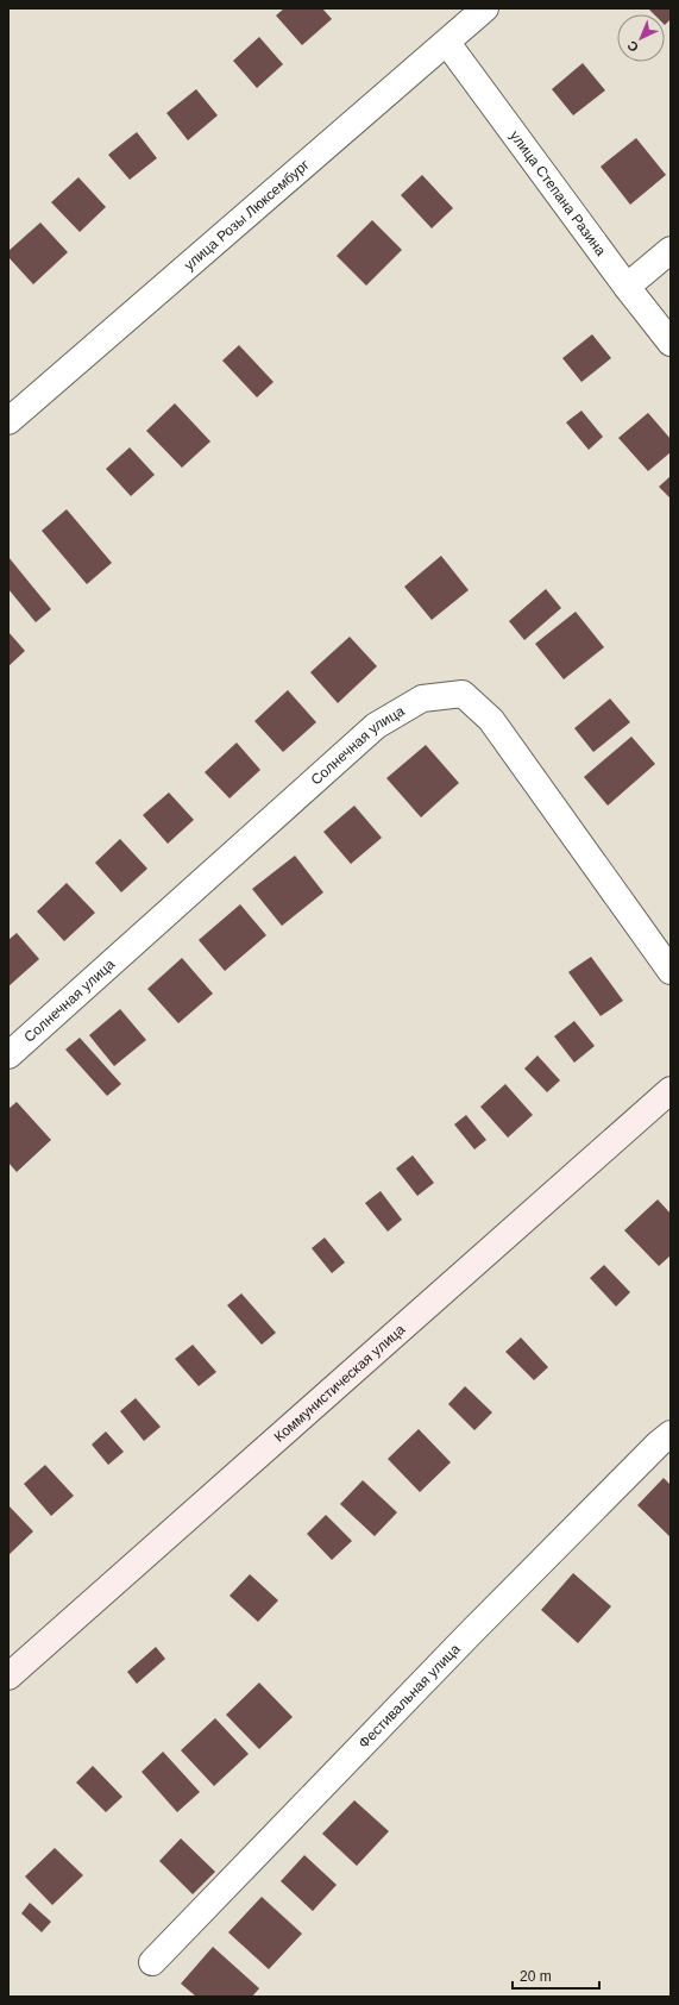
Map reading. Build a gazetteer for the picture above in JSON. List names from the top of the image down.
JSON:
{
  "streets": {
    "main road": ["Коммунистическая улица"],
    "street": [
      "улица Степана Разина",
      "улица Розы Люксембург",
      "Солнечная улица",
      "Фестивальная улица"
    ]
  },
  "crossings": [
    ["улица Степана Разина", "улица Розы Люксембург"]
  ],
  "scale_bar": "20 m",
  "north": "bottom left"
}
